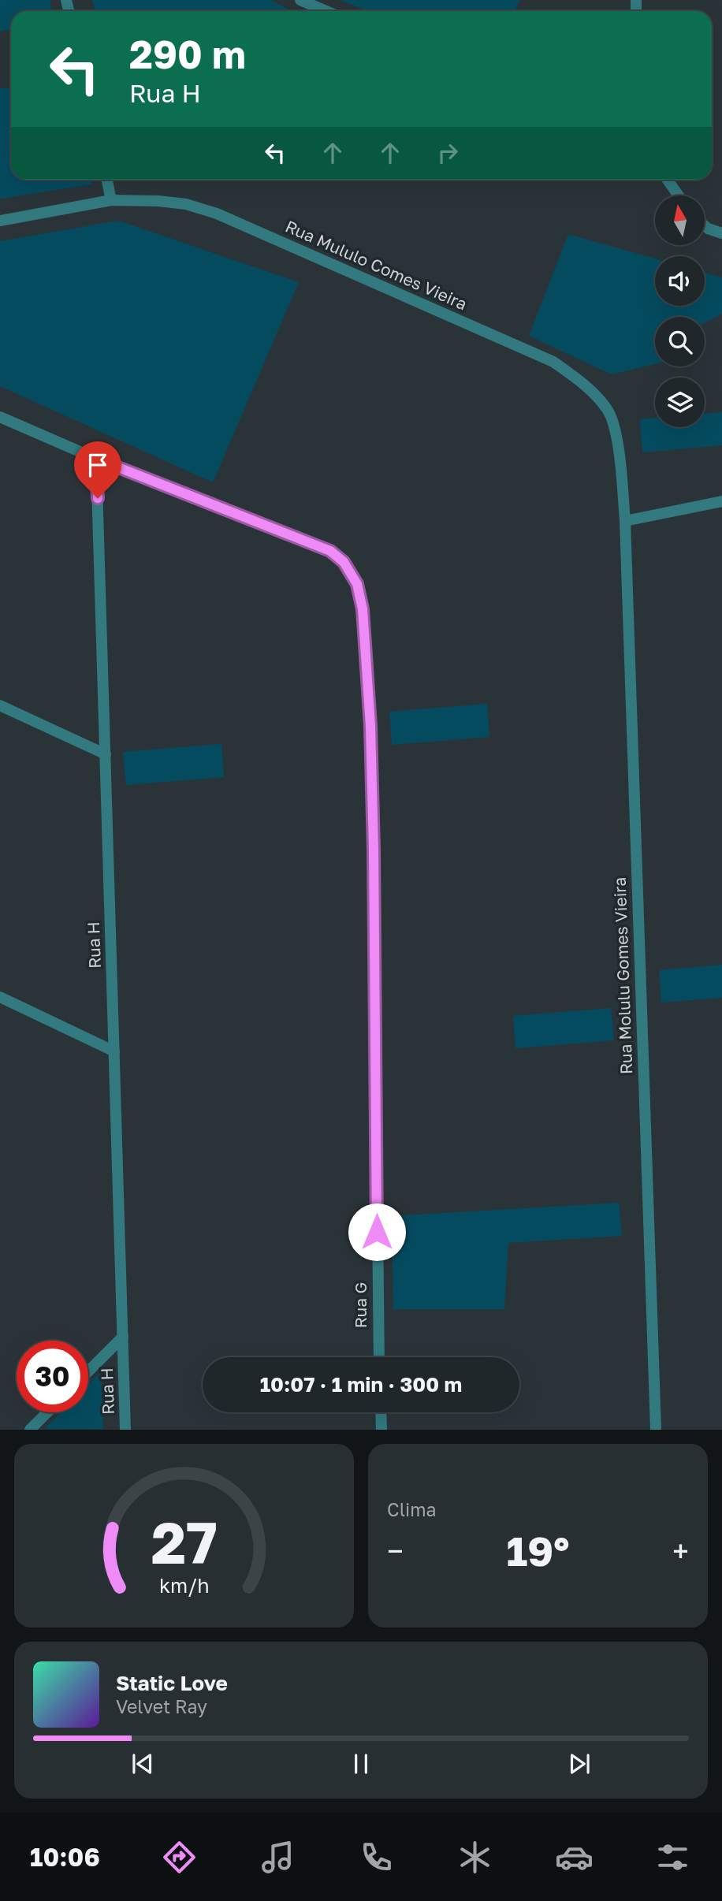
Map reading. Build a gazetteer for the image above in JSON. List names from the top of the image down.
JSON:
{
  "streets": {
    "street": [
      "Rua Mululo Comes Vieira",
      "Rua H",
      "Rua Molulu Gomes Vieira",
      "Rua G"
    ]
  },
  "crossings": [
    ["Rua Mululo Comes Vieira", "Rua Molulu Gomes Vieira"],
    ["Rua H", "Rua G"]
  ],
  "north": "top",
  "page": {
    "turn": ["290 m", "Rua H"],
    "limit": "30",
    "trip": "10:07 · 1 min · 300 m",
    "tile": "Clima",
    "heat": ["−", "19°", "+"],
    "song": ["Static Love", "Velvet Ray"],
    "tabs": "10:06",
    "gauge": ["27", "km/h"]
  }
}
